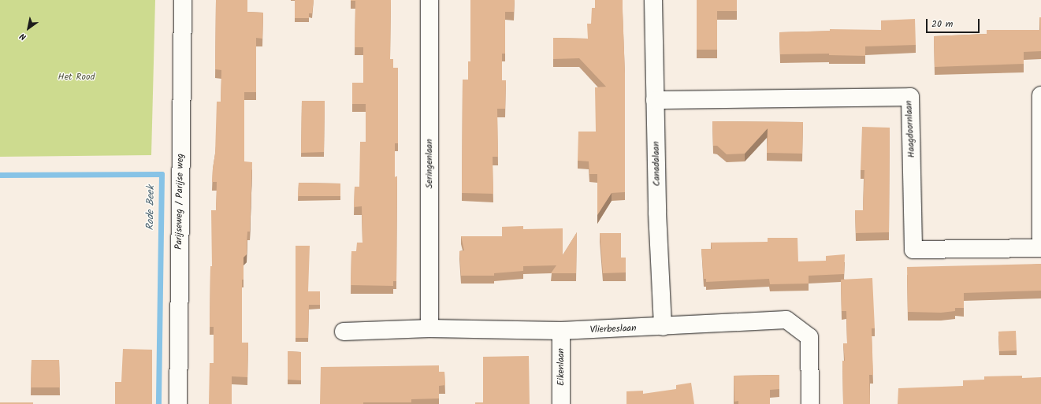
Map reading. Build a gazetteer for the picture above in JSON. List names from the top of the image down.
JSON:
{
  "streets": {
    "street": [
      "Haagdoornlaan",
      "Seringenlaan",
      "Canadalaan",
      "Parijseweg / Parijse weg",
      "Vlierbeslaan",
      "Eikenlaan"
    ]
  },
  "crossings": [
    ["Haagdoornlaan", "Canadalaan"],
    ["Seringenlaan", "Vlierbeslaan"],
    ["Canadalaan", "Vlierbeslaan"],
    ["Vlierbeslaan", "Eikenlaan"]
  ],
  "water": ["Rode Beek"],
  "parks": ["Het Rood"],
  "scale_bar": "20 m",
  "north": "bottom left"
}
